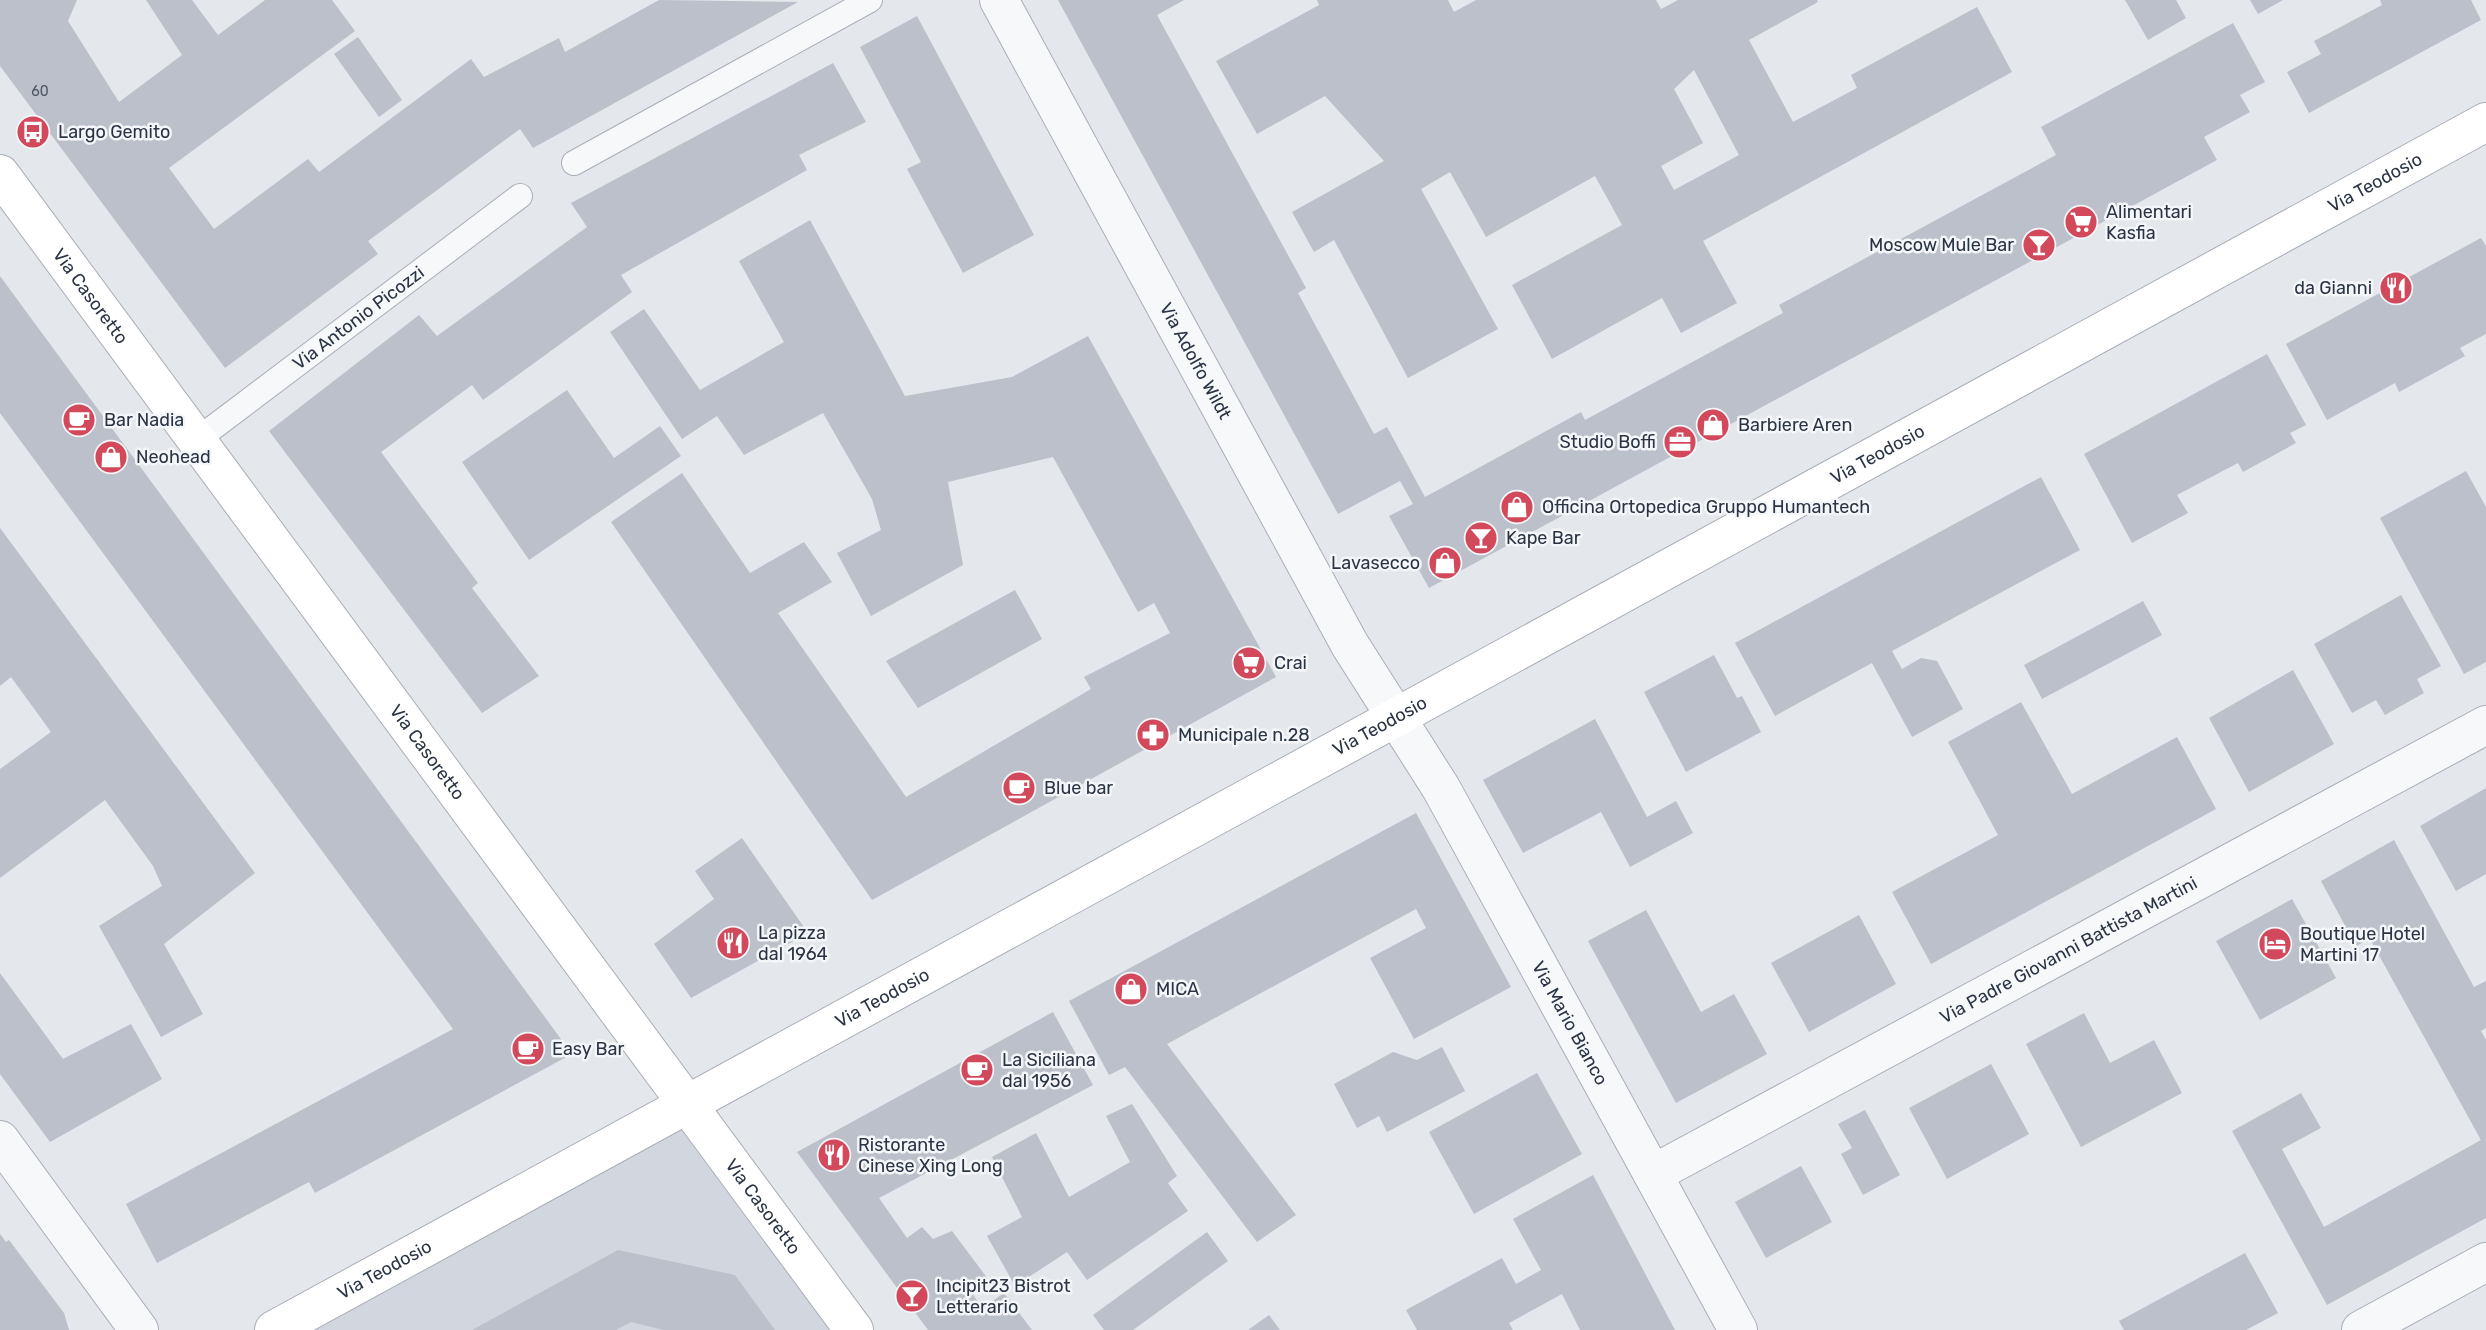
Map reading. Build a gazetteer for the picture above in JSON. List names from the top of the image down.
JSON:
{
  "streets": {
    "street": [
      "Via Teodosio",
      "Via Casoretto",
      "Via Adolfo Wildt",
      "Via Padre Giovanni Battista Martini",
      "Via Mario Bianco"
    ],
    "lane": ["Via Antonio Picozzi"]
  },
  "crossings": [
    ["Via Teodosio", "Via Casoretto"],
    ["Via Teodosio", "Via Adolfo Wildt"],
    ["Via Teodosio", "Via Mario Bianco"],
    ["Via Casoretto", "Via Antonio Picozzi"],
    ["Via Adolfo Wildt", "Via Mario Bianco"],
    ["Via Padre Giovanni Battista Martini", "Via Mario Bianco"]
  ],
  "places": {
    "bus stop": ["Largo Gemito"],
    "supermarket": ["Alimentari Kasfia", "Crai"],
    "bar": ["Moscow Mule Bar", "Kape Bar", "Incipit23 Bistrot Letterario"],
    "restaurant": ["da Gianni", "La pizza dal 1964", "Ristorante Cinese Xing Long"],
    "cafe": [
      "Bar Nadia",
      "Blue bar",
      "Easy Bar",
      "La Siciliana dal 1956"
    ],
    "shop": [
      "Barbiere Aren",
      "Neohead",
      "Officina Ortopedica Gruppo Humantech",
      "Lavasecco",
      "MICA"
    ],
    "office": ["Studio Boffi"],
    "pharmacy": ["Municipale n.28"],
    "hotel": ["Boutique Hotel Martini 17"]
  },
  "house_numbers": ["60"]
}
